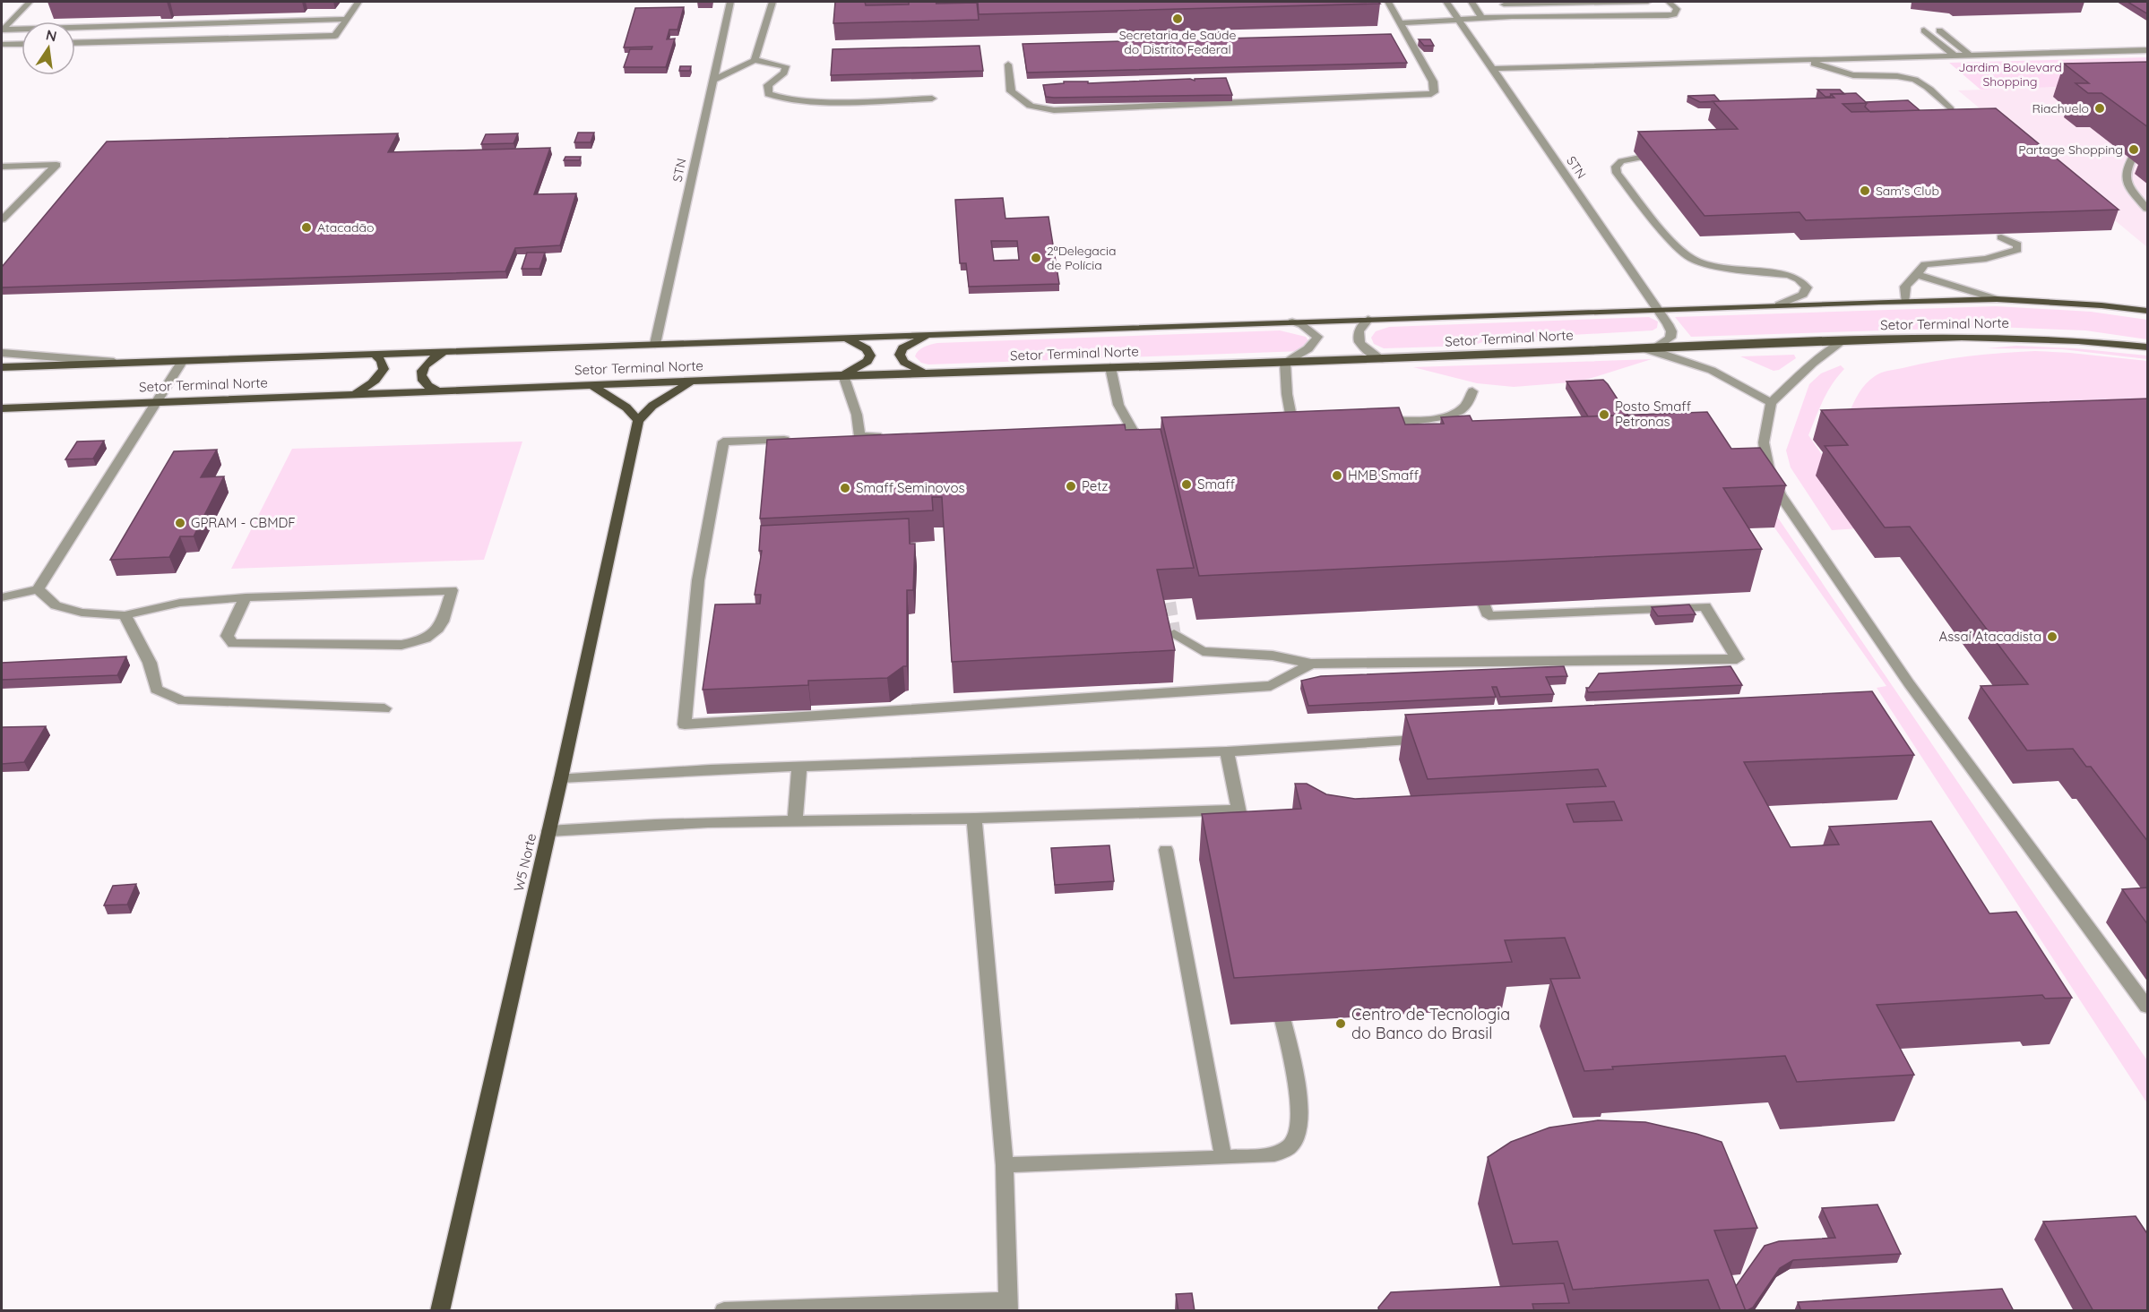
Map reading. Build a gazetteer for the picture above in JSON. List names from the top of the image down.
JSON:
{
  "streets": {
    "main road": ["Setor Terminal Norte", "W5 Norte"],
    "street": ["STN"]
  },
  "crossings": [
    ["STN", "Setor Terminal Norte"]
  ],
  "parks": ["Jardim Boulevard Shopping"],
  "places": [
    "Secretaria de Saúde do Distrito Federal",
    "Riachuelo",
    "Partage Shopping",
    "Sam's Club",
    "Atacadão",
    "2ªDelegacia de Polícia",
    "Posto Smaff Petronas",
    "HMB Smaff",
    "Smaff",
    "Petz",
    "Smaff Seminovos",
    "GPRAM - CBMDF",
    "Assaí Atacadista",
    "Centro de Tecnologia do Banco do Brasil"
  ],
  "north": "top"
}
